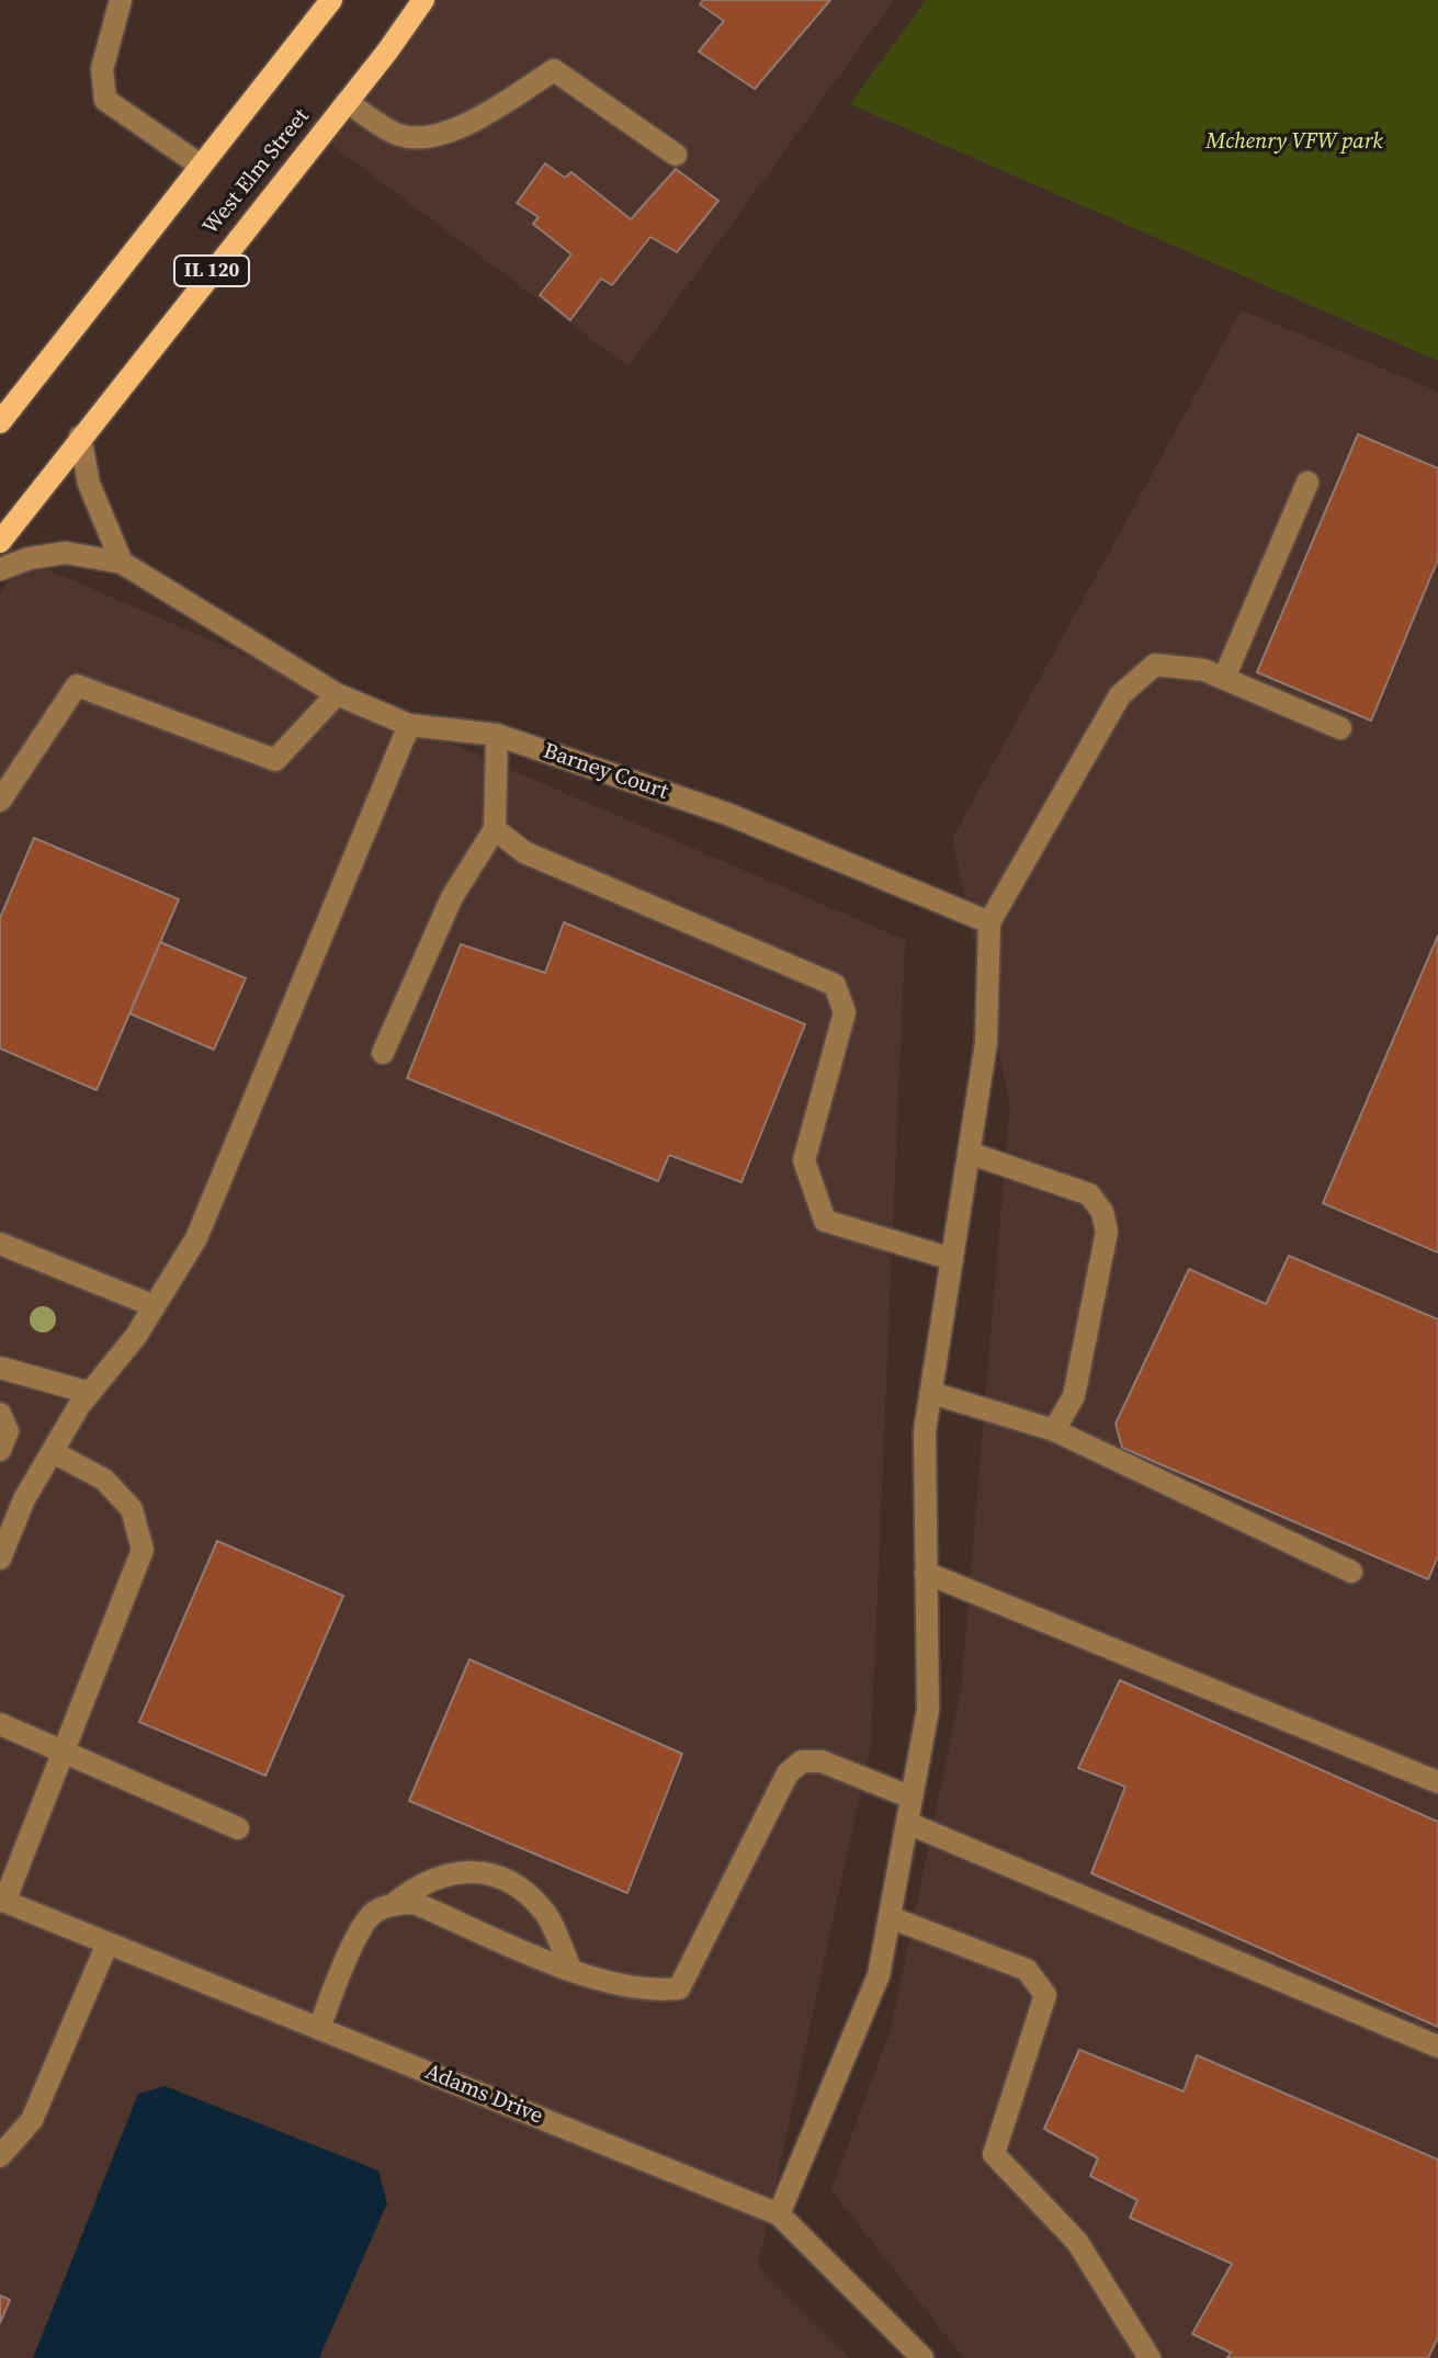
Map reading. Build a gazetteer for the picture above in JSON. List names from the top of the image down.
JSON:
{
  "streets": {
    "main road": ["West Elm Street", "IL 120"],
    "street": ["Barney Court", "Adams Drive"]
  },
  "parks": ["Mchenry VFW park"]
}
